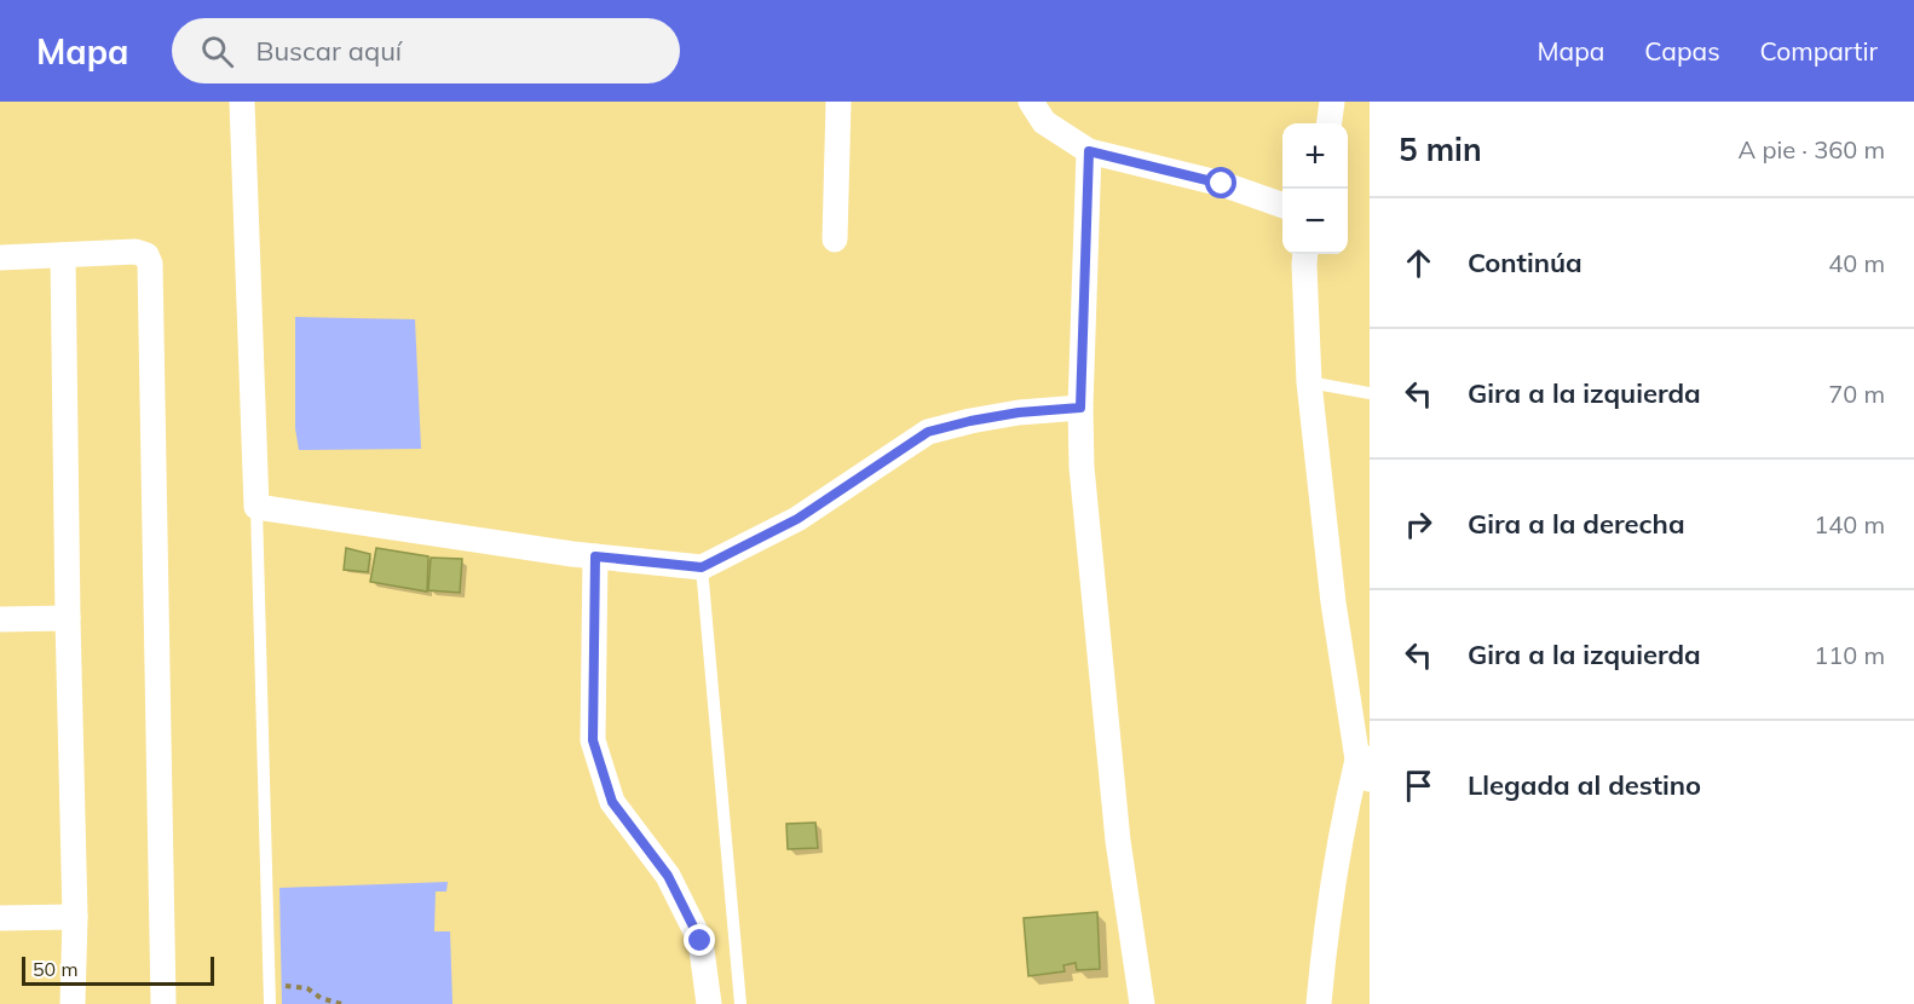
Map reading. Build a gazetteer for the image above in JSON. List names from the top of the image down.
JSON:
{
  "scale_bar": "50 m",
  "page": {
    "header": "Mapa",
    "search": "Buscar aquí",
    "nav": ["Mapa", "Capas", "Compartir"],
    "heading": ["5 min", "A pie · 360 m"],
    "map_buttons": ["+", "−"],
    "list": [
      ["Continúa", "40 m"],
      ["Gira a la izquierda", "70 m"],
      ["Gira a la derecha", "140 m"],
      ["Gira a la izquierda", "110 m"],
      "Llegada al destino"
    ],
    "scale": "50 m"
  }
}
